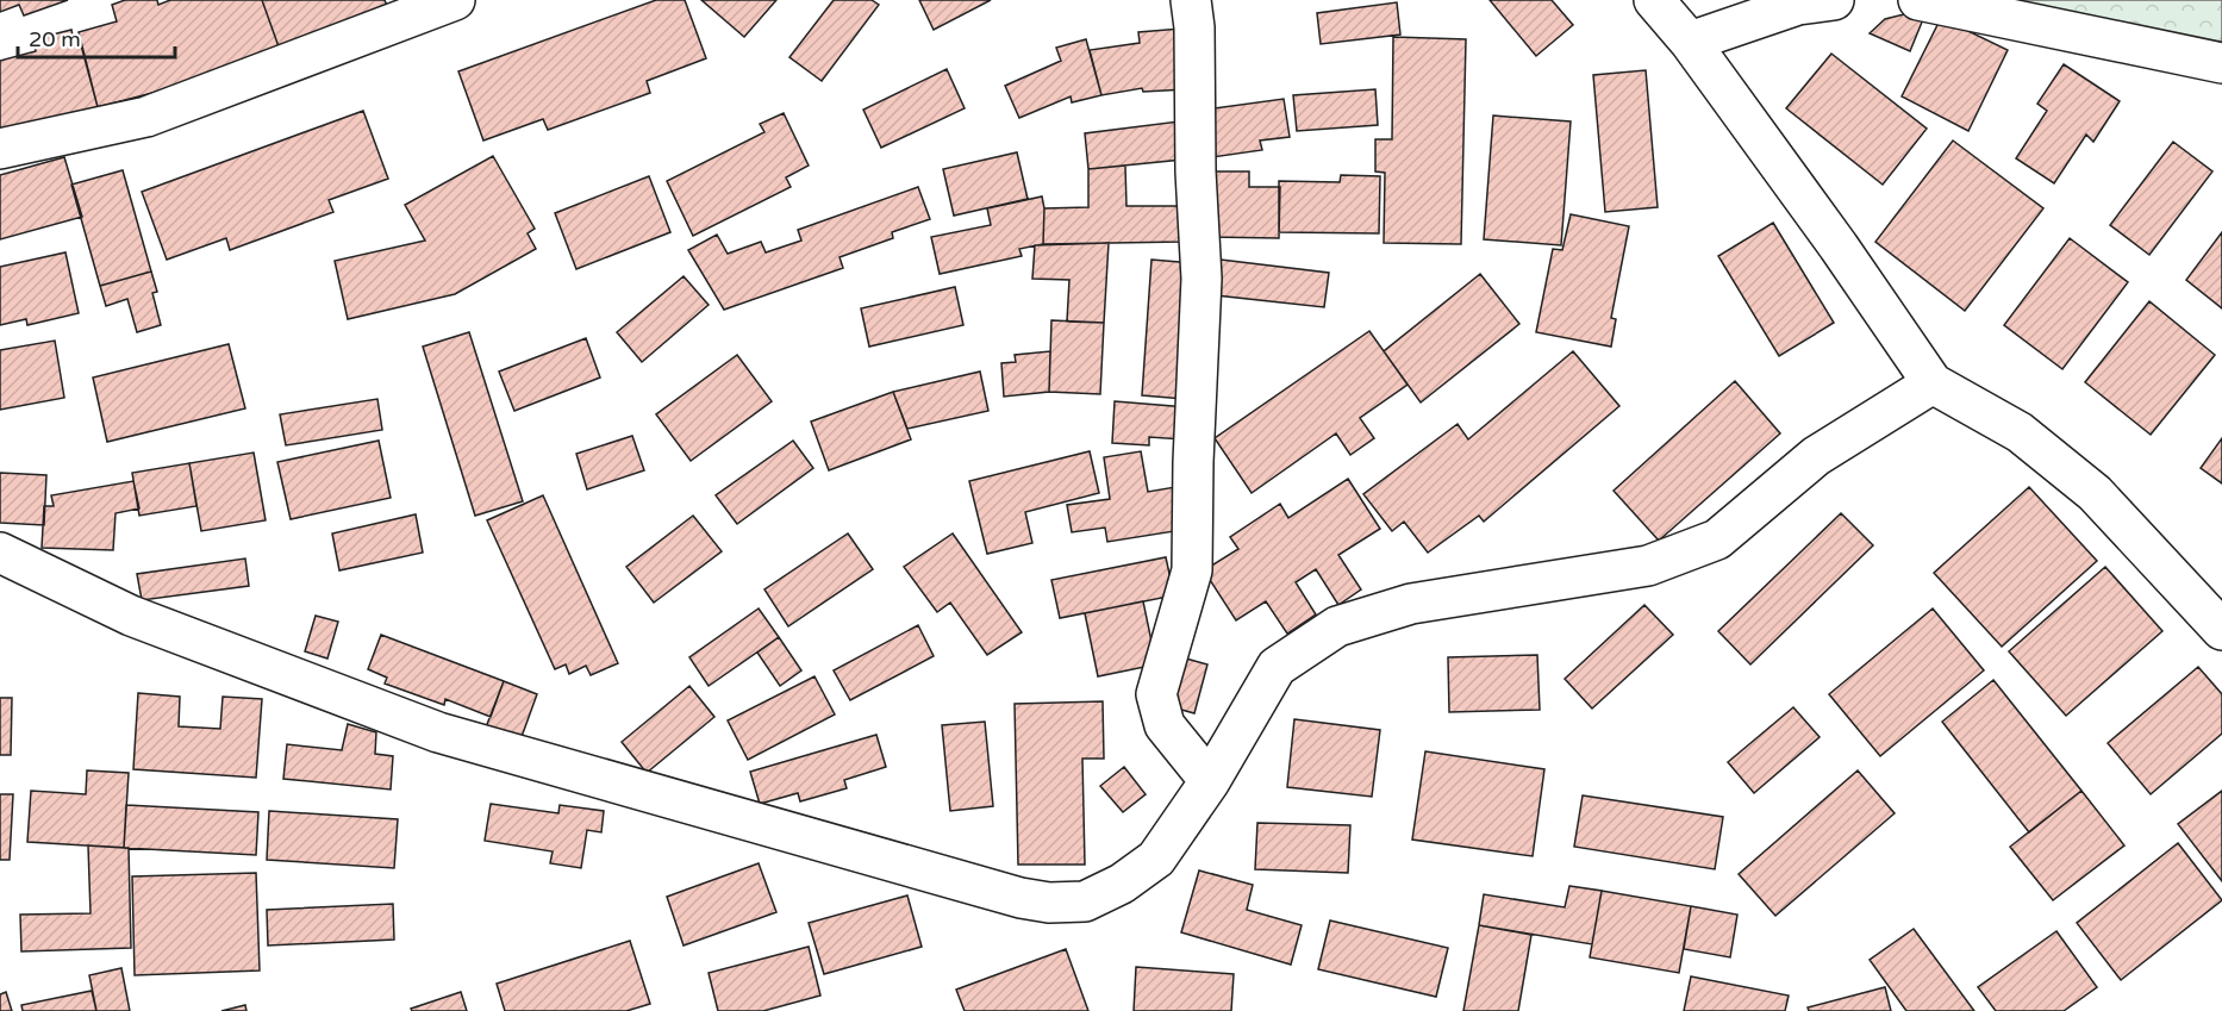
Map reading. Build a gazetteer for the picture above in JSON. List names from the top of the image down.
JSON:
{
  "scale_bar": "20 m"
}
